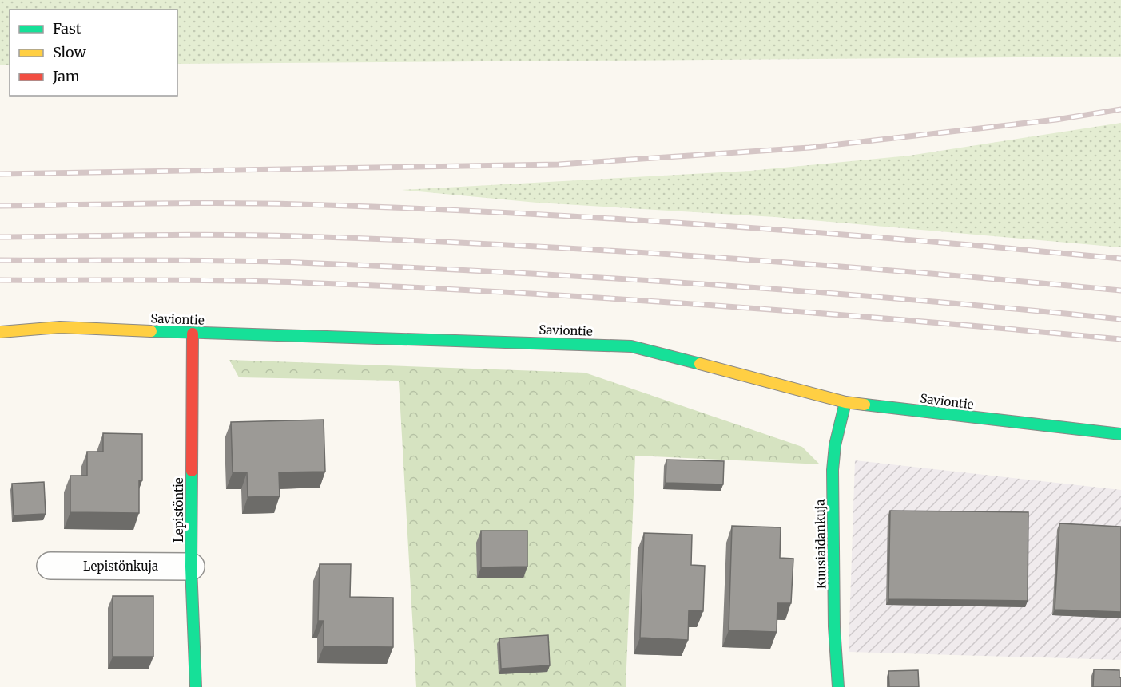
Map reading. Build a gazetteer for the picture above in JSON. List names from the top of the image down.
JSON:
{
  "streets": {
    "main road": ["Saviontie", "Lepistöntie", "Kuusiaidankuja"],
    "street": ["Lepistönkuja"]
  },
  "crossings": [
    ["Saviontie", "Lepistöntie"],
    ["Saviontie", "Kuusiaidankuja"],
    ["Lepistöntie", "Lepistönkuja"]
  ],
  "legend": ["Fast", "Slow", "Jam"]
}
